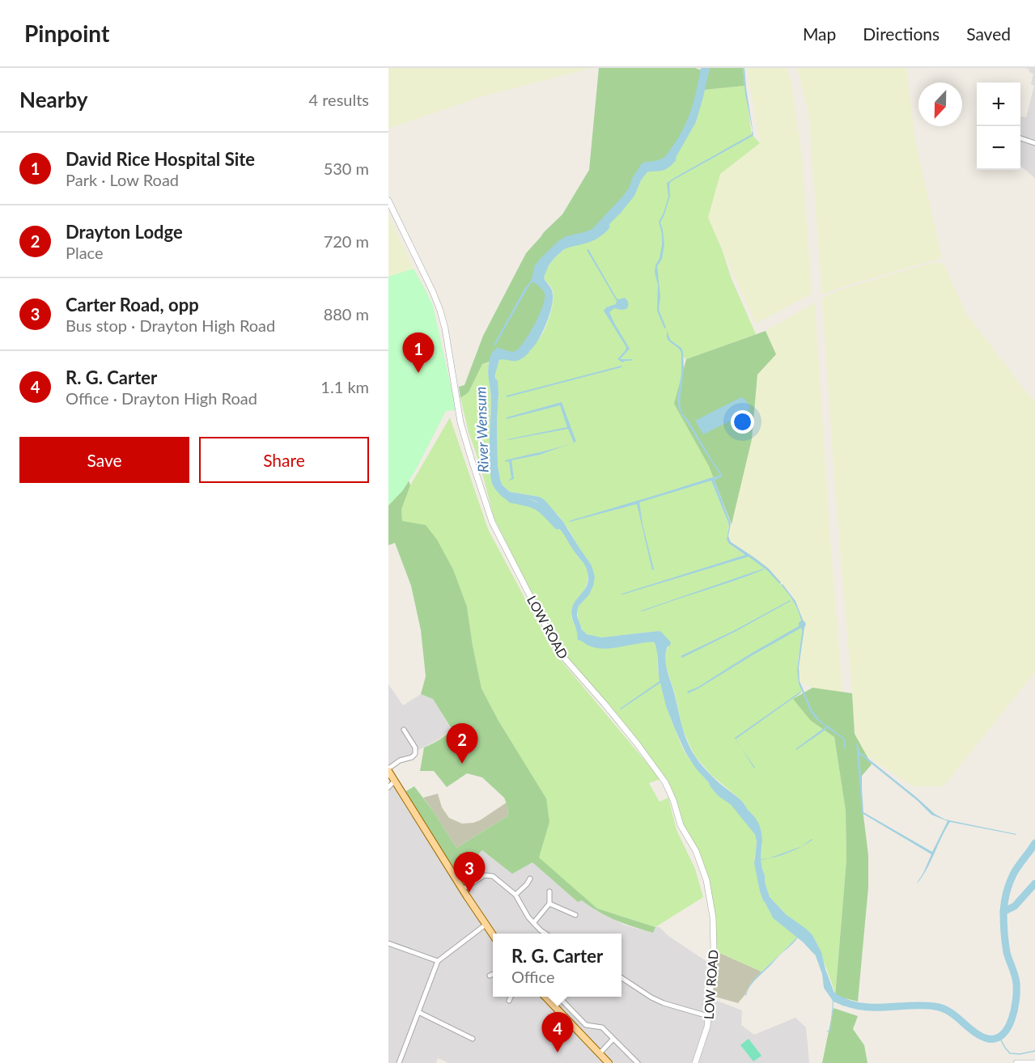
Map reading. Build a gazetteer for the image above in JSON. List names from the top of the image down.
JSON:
{
  "streets": {
    "street": ["LOW ROAD"]
  },
  "water": ["River Wensum"],
  "north": "bottom",
  "page": {
    "header": "Pinpoint",
    "nav": ["Map", "Directions", "Saved"],
    "heading": ["Nearby", "4 results"],
    "map_buttons": ["+", "−"],
    "list": [
      {
        "mark": "1",
        "name": "David Rice Hospital Site",
        "note": "Park · Low Road",
        "value": "530 m"
      },
      {
        "mark": "2",
        "name": "Drayton Lodge",
        "note": "Place",
        "value": "720 m"
      },
      {
        "mark": "3",
        "name": "Carter Road, opp",
        "note": "Bus stop · Drayton High Road",
        "value": "880 m"
      },
      {
        "mark": "4",
        "name": "R. G. Carter",
        "note": "Office · Drayton High Road",
        "value": "1.1 km"
      }
    ],
    "pins": [
      "1",
      "2",
      "3",
      "4"
    ],
    "buttons": ["Save", "Share"],
    "popup": ["R. G. Carter", "Office"]
  }
}
